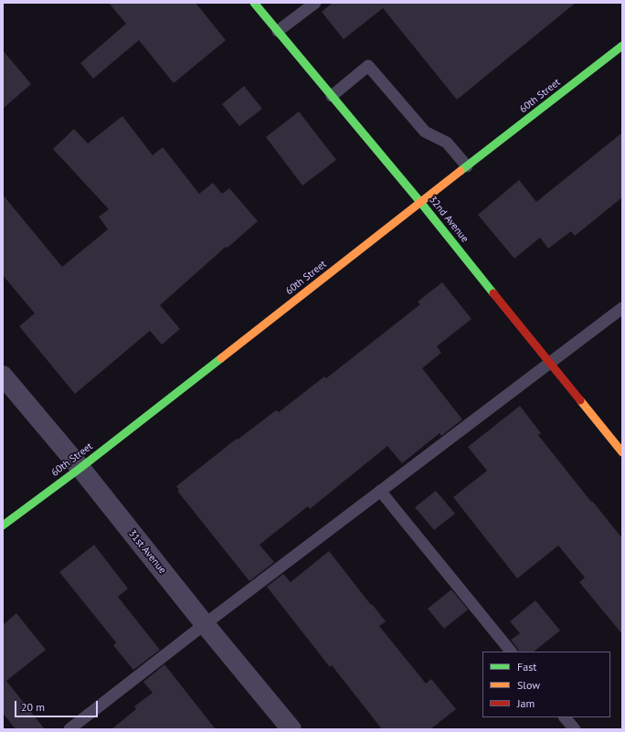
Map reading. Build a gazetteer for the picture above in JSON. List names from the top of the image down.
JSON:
{
  "streets": {
    "street": ["60th Street", "32nd Avenue", "31st Avenue"]
  },
  "crossings": [
    ["60th Street", "32nd Avenue"],
    ["60th Street", "31st Avenue"]
  ],
  "legend": ["Fast", "Slow", "Jam"],
  "scale_bar": "20 m"
}
